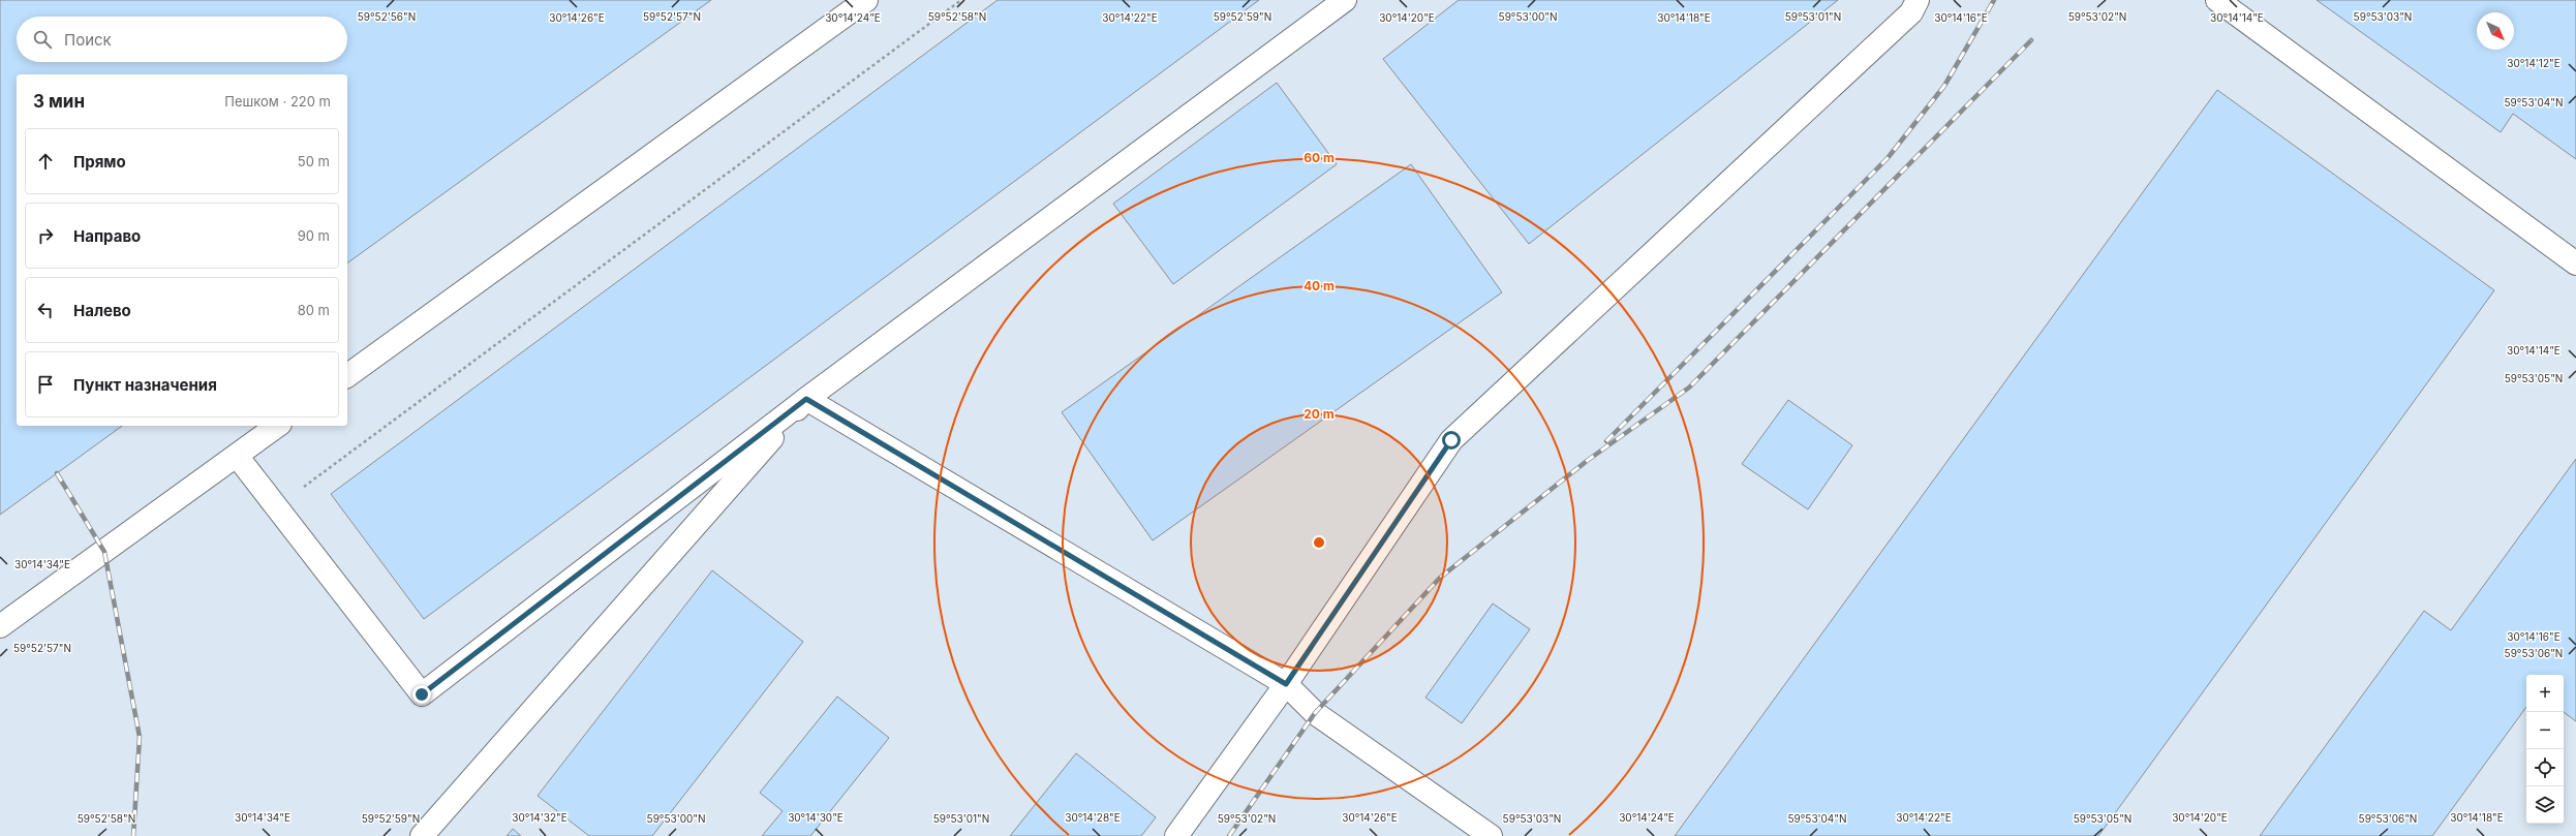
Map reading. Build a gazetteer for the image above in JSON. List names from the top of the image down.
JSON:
{
  "north": "bottom right",
  "page": {
    "search": "Поиск",
    "heading": ["3 мин", "Пешком · 220 m"],
    "list": [
      ["Прямо", "50 m"],
      ["Направо", "90 m"],
      ["Налево", "80 m"],
      "Пункт назначения"
    ],
    "map_buttons": ["+", "−"]
  },
  "coordinates": [
    "59°52'56\"N",
    "59°52'57\"N",
    "59°52'58\"N",
    "59°52'59\"N",
    "59°53'00\"N",
    "59°53'01\"N",
    "59°53'02\"N",
    "59°53'03\"N",
    "30°14'26\"E",
    "30°14'24\"E",
    "30°14'22\"E",
    "30°14'20\"E",
    "30°14'18\"E",
    "30°14'16\"E",
    "30°14'14\"E",
    "30°14'12\"E",
    "59°53'04\"N",
    "59°53'05\"N",
    "30°14'34\"E",
    "59°53'06\"N",
    "30°14'32\"E",
    "30°14'30\"E",
    "30°14'28\"E"
  ],
  "rings": ["60 m", "40 m", "20 m"]
}
